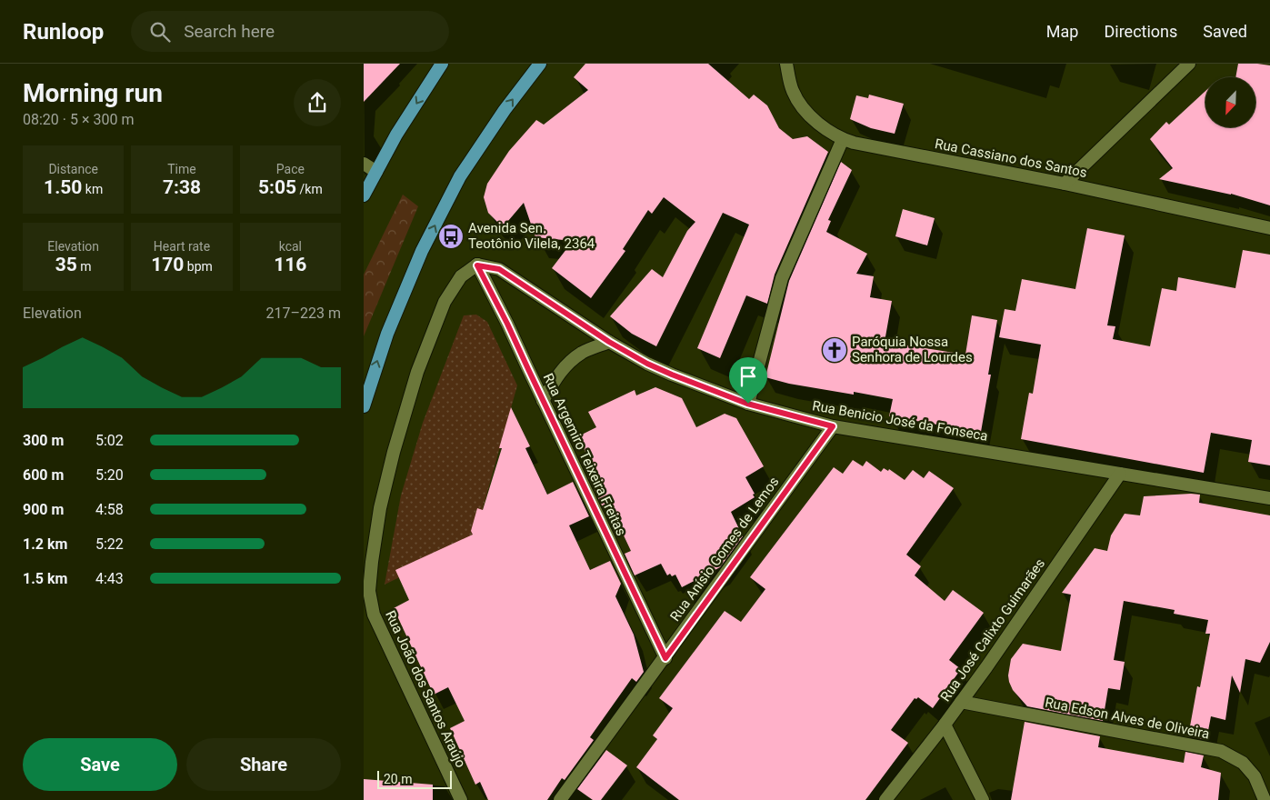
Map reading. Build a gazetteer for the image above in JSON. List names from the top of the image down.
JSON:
{
  "streets": {
    "street": [
      "Rua Cassiano dos Santos",
      "Rua Benicio José da Fonseca",
      "Rua Argemiro Teixeira Freitas",
      "Rua Anísio Gomes de Lemos",
      "Rua José Calixto Guimarães",
      "Rua João dos Santos Araújo",
      "Rua Edson Alves de Oliveira"
    ]
  },
  "crossings": [
    ["Rua Benicio José da Fonseca", "Rua Argemiro Teixeira Freitas"],
    ["Rua Benicio José da Fonseca", "Rua Anísio Gomes de Lemos"],
    ["Rua Benicio José da Fonseca", "Rua José Calixto Guimarães"],
    ["Rua Benicio José da Fonseca", "Rua João dos Santos Araújo"],
    ["Rua Argemiro Teixeira Freitas", "Rua Anísio Gomes de Lemos"],
    ["Rua Argemiro Teixeira Freitas", "Rua João dos Santos Araújo"],
    ["Rua José Calixto Guimarães", "Rua Edson Alves de Oliveira"]
  ],
  "places": {
    "bus stop": ["Avenida Sen. Teotônio Vilela, 2364"],
    "church": ["Paróquia Nossa Senhora de Lourdes"]
  },
  "scale_bar": "20 m",
  "north": "bottom left",
  "page": {
    "header": "Runloop",
    "search": "Search here",
    "nav": ["Map", "Directions", "Saved"],
    "heading": ["Morning run", "08:20 · 5 × 300 m"],
    "stats": [
      ["Distance", "1.50 km"],
      ["Time", "7:38"],
      ["Pace", "5:05 /km"],
      ["Elevation", "35 m"],
      ["Heart rate", "170 bpm"],
      ["kcal", "116"]
    ],
    "chart": ["Elevation", "217–223 m"],
    "list": [
      {
        "name": "300 m",
        "note": "5:02"
      },
      {
        "name": "600 m",
        "note": "5:20"
      },
      {
        "name": "900 m",
        "note": "4:58"
      },
      {
        "name": "1.2 km",
        "note": "5:22"
      },
      {
        "name": "1.5 km",
        "note": "4:43"
      }
    ],
    "buttons": ["Save", "Share"],
    "scale": "20 m"
  }
}
